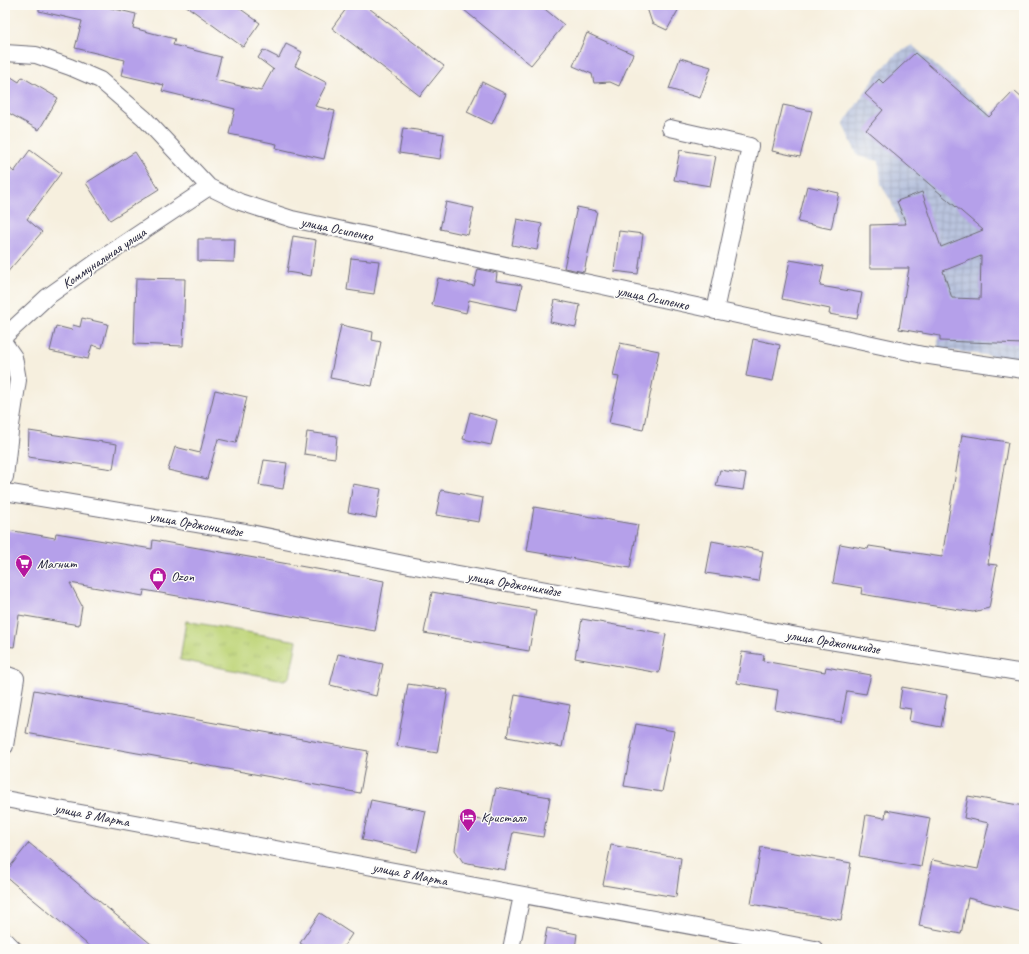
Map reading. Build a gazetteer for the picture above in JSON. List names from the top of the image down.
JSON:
{
  "streets": {
    "street": [
      "улица Осипенко",
      "Коммунальная улица",
      "улица Орджоникидзе",
      "улица 8 Марта"
    ]
  },
  "crossings": [
    ["улица Осипенко", "Коммунальная улица"]
  ],
  "places": {
    "supermarket": ["Магнит"],
    "shop": ["Ozon"],
    "hotel": ["Кристалл"]
  }
}
